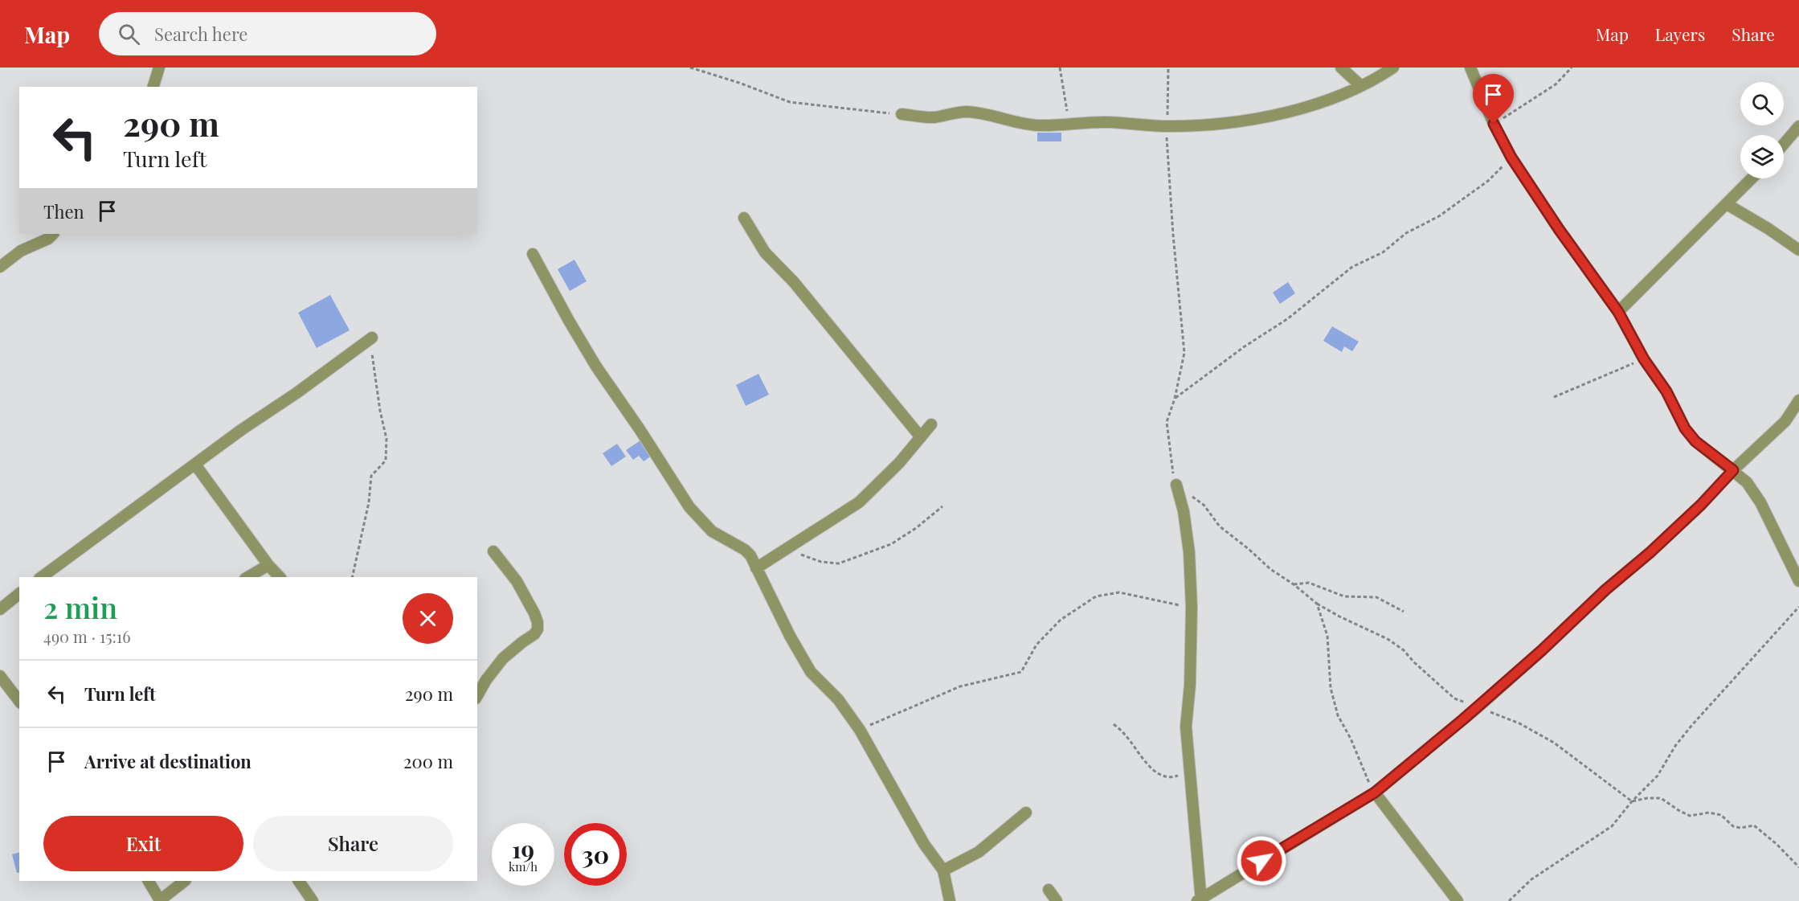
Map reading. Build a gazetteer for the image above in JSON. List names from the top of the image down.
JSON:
{
  "page": {
    "header": "Map",
    "search": "Search here",
    "nav": ["Map", "Layers", "Share"],
    "turn": ["290 m", "Turn left"],
    "then": "Then",
    "heading": ["2 min", "490 m · 15:16"],
    "list": [
      {
        "name": "Turn left",
        "value": "290 m"
      },
      {
        "name": "Arrive at destination",
        "value": "200 m"
      }
    ],
    "buttons": ["Exit", "Share"],
    "speed": "19 km/h",
    "limit": "30"
  }
}
